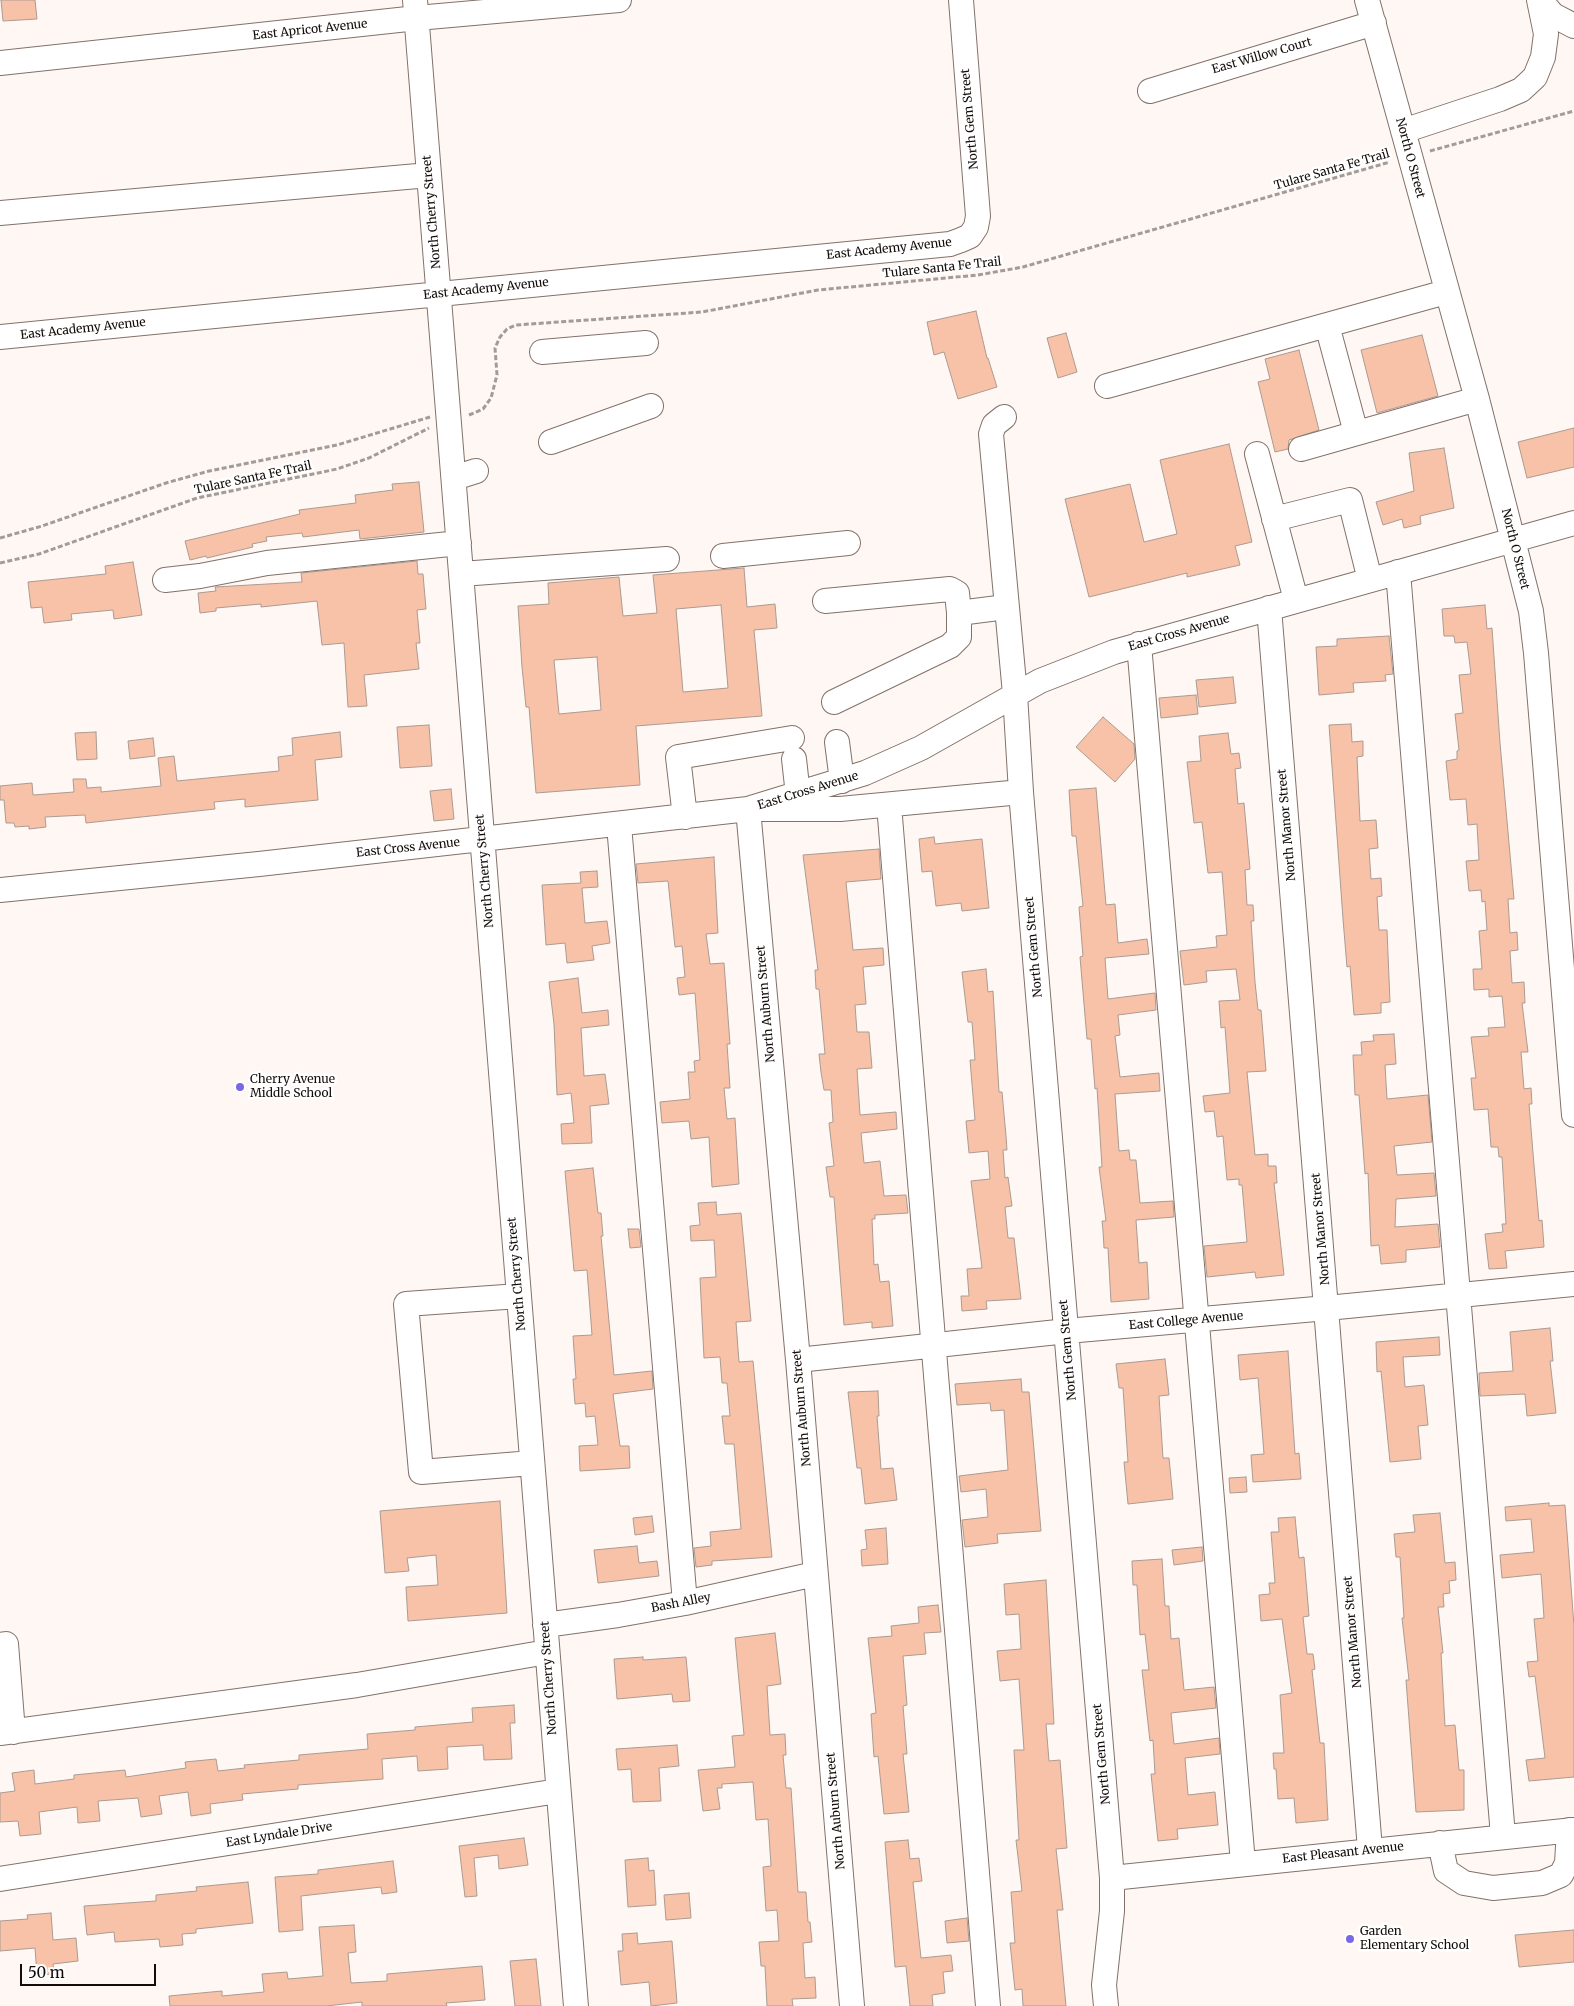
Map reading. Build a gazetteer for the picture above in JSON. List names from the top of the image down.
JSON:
{
  "streets": {
    "street": [
      "East Apricot Avenue",
      "East Willow Court",
      "North Gem Street",
      "North O Street",
      "North Cherry Street",
      "East Academy Avenue",
      "East Cross Avenue",
      "North Manor Street",
      "North Auburn Street",
      "East College Avenue",
      "Bash Alley",
      "East Lyndale Drive",
      "East Pleasant Avenue"
    ],
    "path": ["Tulare Santa Fe Trail"]
  },
  "crossings": [
    ["East Apricot Avenue", "North Cherry Street"],
    ["East Willow Court", "North O Street"],
    ["North Gem Street", "East Academy Avenue"],
    ["North Gem Street", "East Cross Avenue"],
    ["North Gem Street", "East College Avenue"],
    ["North Gem Street", "East Pleasant Avenue"],
    ["North O Street", "Tulare Santa Fe Trail"],
    ["North O Street", "East Cross Avenue"],
    ["Tulare Santa Fe Trail", "North Cherry Street"],
    ["North Cherry Street", "East Academy Avenue"],
    ["North Cherry Street", "East Cross Avenue"],
    ["North Cherry Street", "Bash Alley"],
    ["North Cherry Street", "East Lyndale Drive"],
    ["East Cross Avenue", "North Manor Street"],
    ["East Cross Avenue", "North Auburn Street"],
    ["North Manor Street", "East College Avenue"],
    ["North Manor Street", "East Pleasant Avenue"],
    ["North Auburn Street", "East College Avenue"],
    ["North Auburn Street", "Bash Alley"]
  ],
  "places": ["Cherry Avenue Middle School", "Garden Elementary School"],
  "scale_bar": "50 m"
}
